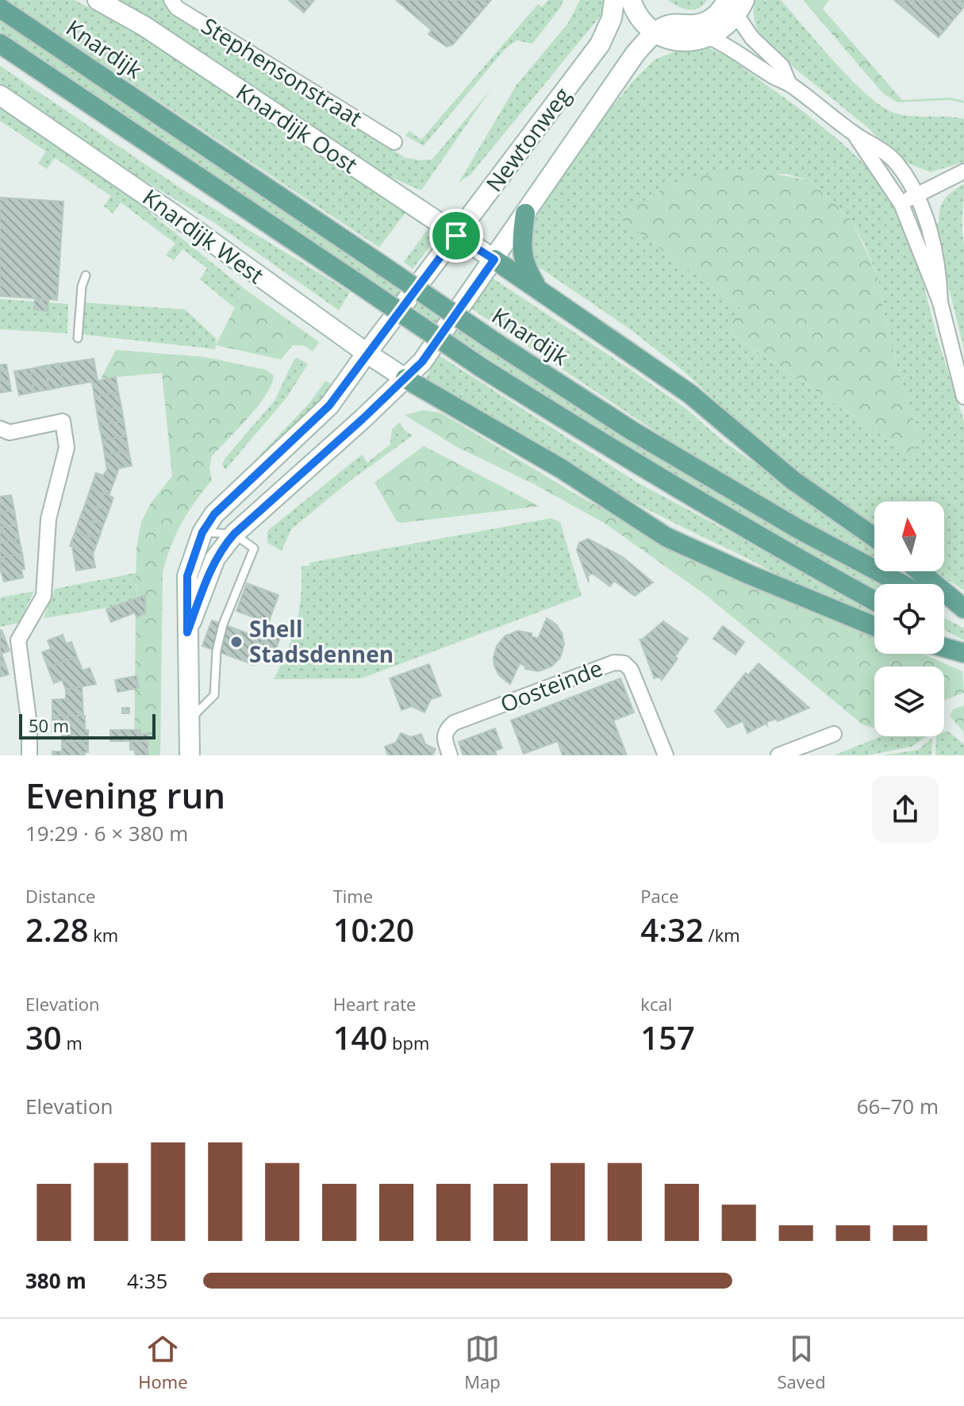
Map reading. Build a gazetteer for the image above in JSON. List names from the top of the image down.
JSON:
{
  "streets": {
    "main road": [
      "Knardijk",
      "Knardijk Oost",
      "Newtonweg",
      "Knardijk West"
    ],
    "street": ["Stephensonstraat", "Oosteinde"]
  },
  "crossings": [
    ["Knardijk Oost", "Newtonweg"],
    ["Newtonweg", "Knardijk West"]
  ],
  "places": ["Shell Stadsdennen"],
  "scale_bar": "50 m",
  "north": "top",
  "page": {
    "scale": "50 m",
    "heading": ["Evening run", "19:29 · 6 × 380 m"],
    "stats": [
      ["Distance", "2.28 km"],
      ["Time", "10:20"],
      ["Pace", "4:32 /km"],
      ["Elevation", "30 m"],
      ["Heart rate", "140 bpm"],
      ["kcal", "157"]
    ],
    "chart": ["Elevation", "66–70 m"],
    "list": [
      {
        "name": "380 m",
        "note": "4:35"
      }
    ],
    "tabs": ["Home", "Map", "Saved"]
  }
}
